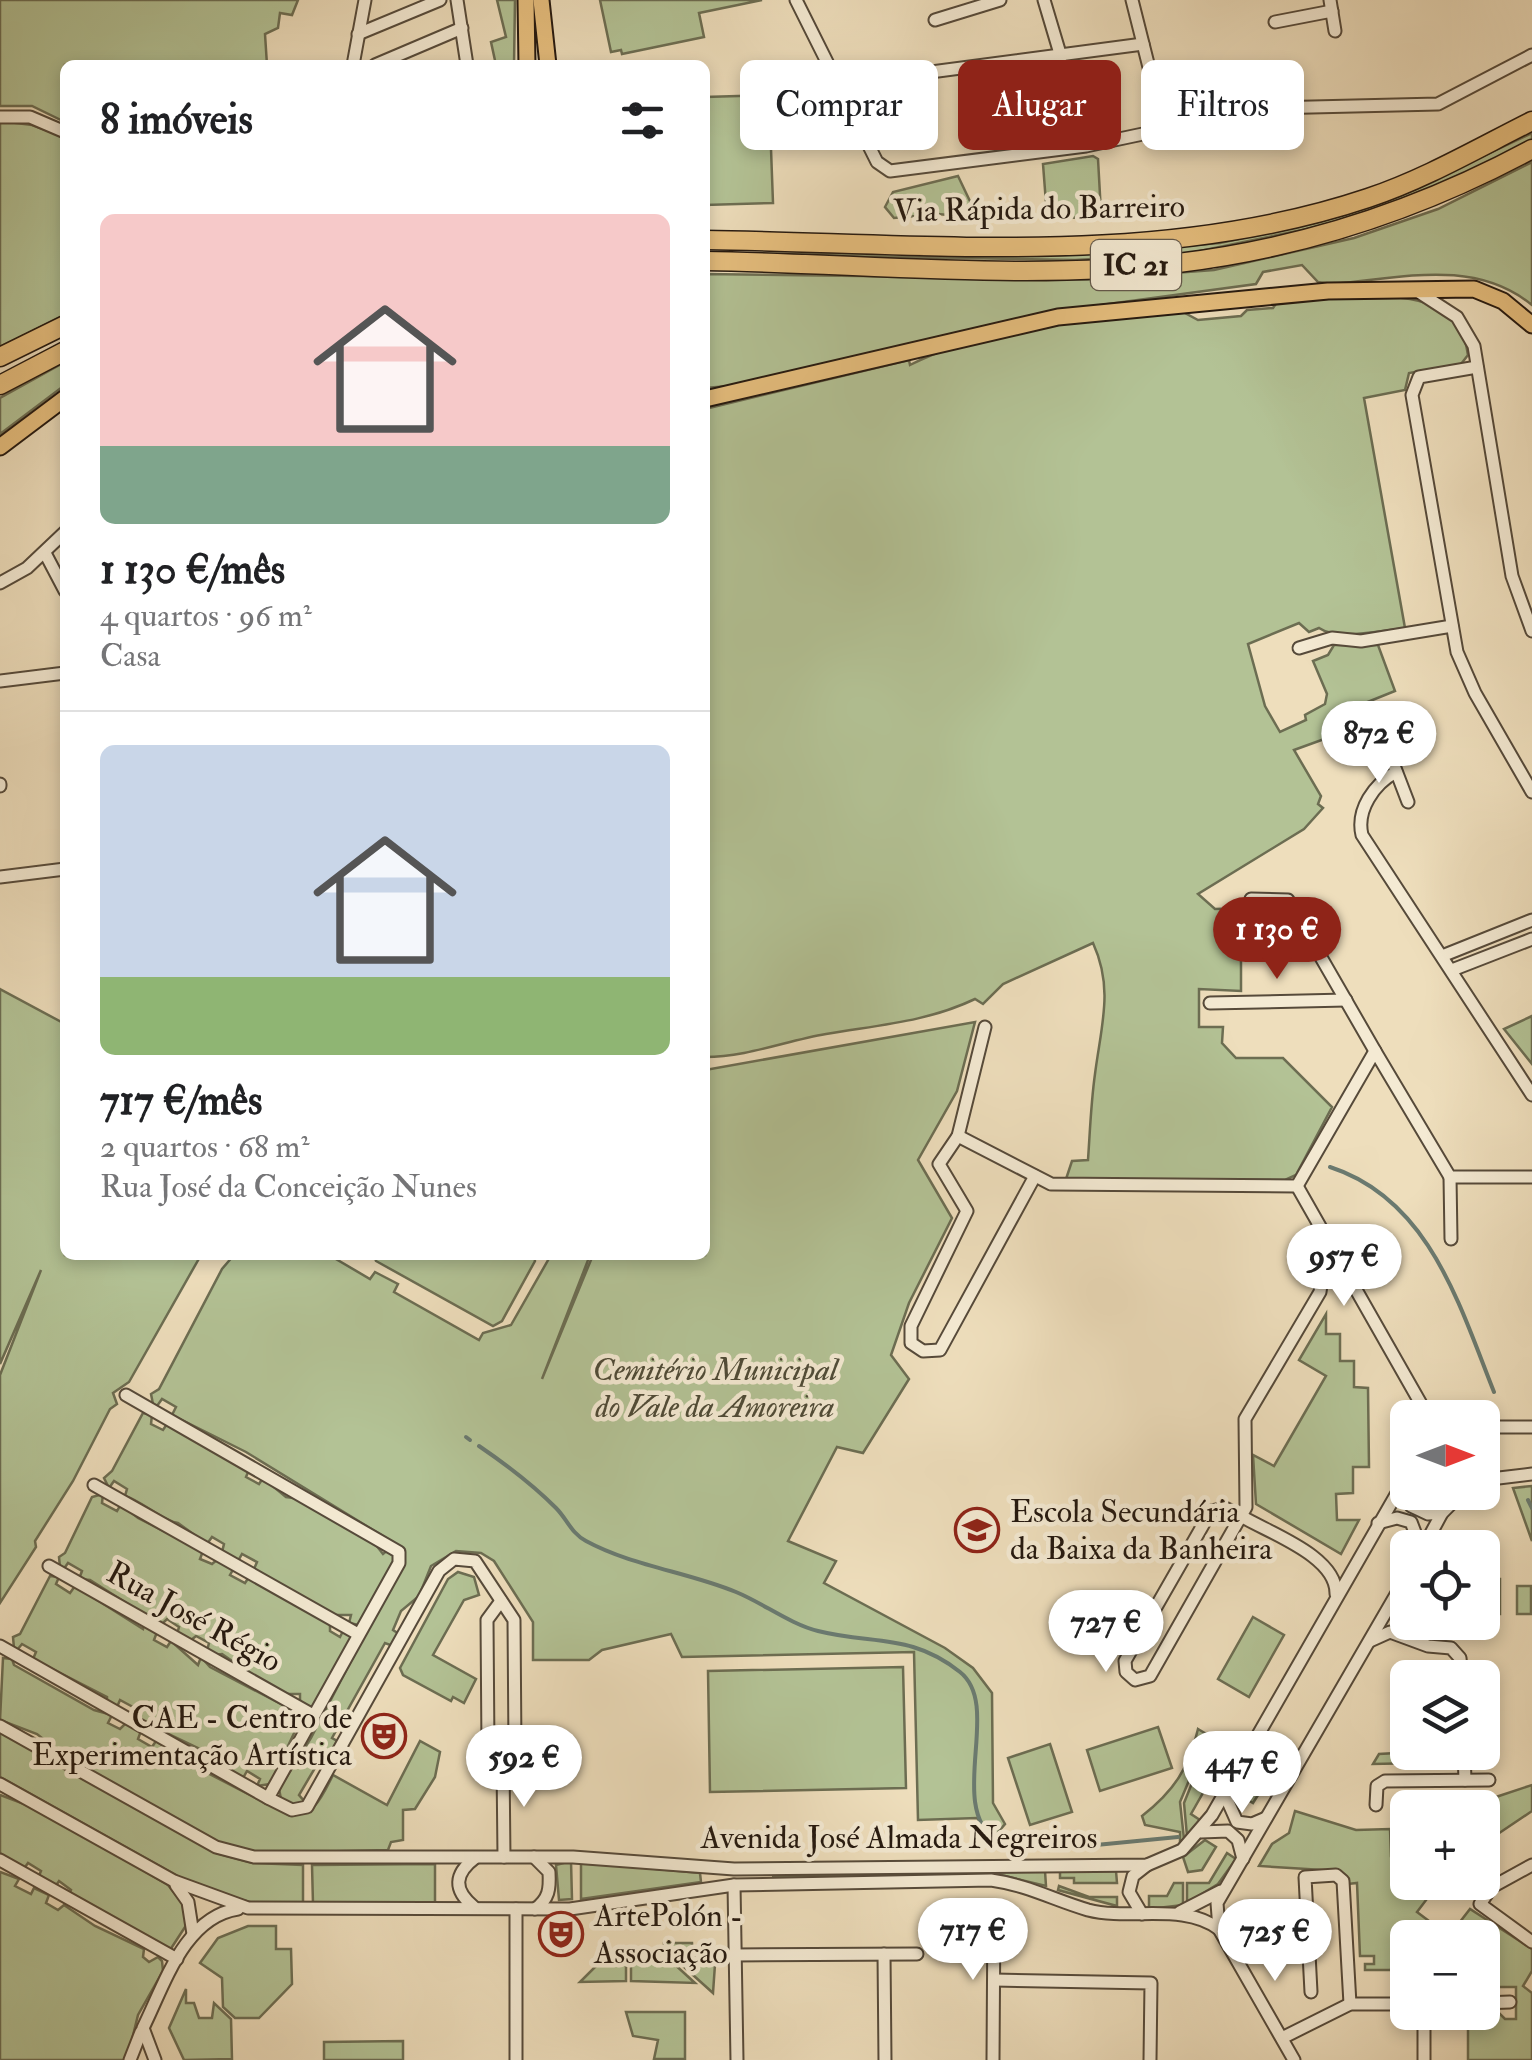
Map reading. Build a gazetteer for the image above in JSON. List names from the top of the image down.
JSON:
{
  "streets": {
    "highway": ["Via Rápida do Barreiro", "IC 21"],
    "street": ["Rua José Régio", "Avenida José Almada Negreiros"]
  },
  "parks": ["Cemitério Municipal do Vale da Amoreira"],
  "places": {
    "school or university": ["Escola Secundária da Baixa da Banheira"],
    "theatre": ["CAE - Centro de Experimentação Artística", "ArtePolón - Associação"]
  },
  "north": "right",
  "page": {
    "chip": ["Comprar", "Alugar", "Filtros"],
    "heading": "8 imóveis",
    "list": [
      {
        "name": "1 130 €/mês",
        "note": "4 quartos · 96 m² · Casa"
      },
      {
        "name": "717 €/mês",
        "note": "2 quartos · 68 m² · Rua José da Conceição Nunes"
      }
    ],
    "price": [
      "872 €",
      "1 130 €",
      "957 €",
      "727 €",
      "592 €",
      "447 €",
      "717 €",
      "725 €"
    ],
    "map_buttons": ["+", "−"]
  }
}
